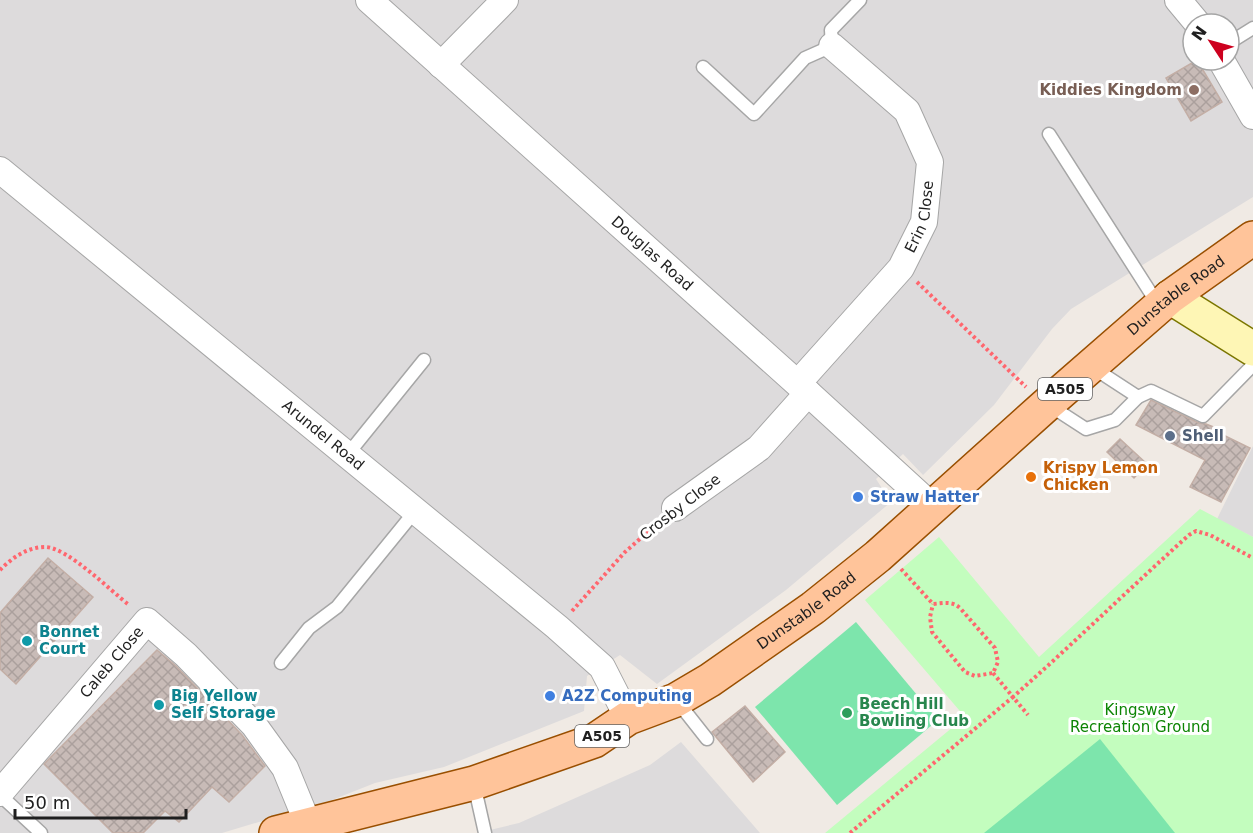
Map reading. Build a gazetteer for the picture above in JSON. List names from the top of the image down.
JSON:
{
  "streets": {
    "main road": ["Dunstable Road", "A505"],
    "street": [
      "Erin Close",
      "Douglas Road",
      "Arundel Road",
      "Crosby Close",
      "Caleb Close"
    ]
  },
  "crossings": [
    ["Erin Close", "Douglas Road"],
    ["Erin Close", "Crosby Close"],
    ["Douglas Road", "Dunstable Road"],
    ["Douglas Road", "Crosby Close"],
    ["Dunstable Road", "Arundel Road"],
    ["Dunstable Road", "Caleb Close"],
    ["Arundel Road", "Crosby Close"]
  ],
  "parks": ["Kingsway Recreation Ground"],
  "places": [
    "Kiddies Kingdom",
    "Shell",
    "Krispy Lemon Chicken",
    "Straw Hatter",
    "Bonnet Court",
    "A2Z Computing",
    "Big Yellow Self Storage",
    "Beech Hill Bowling Club"
  ],
  "scale_bar": "50 m",
  "north": "top left"
}
